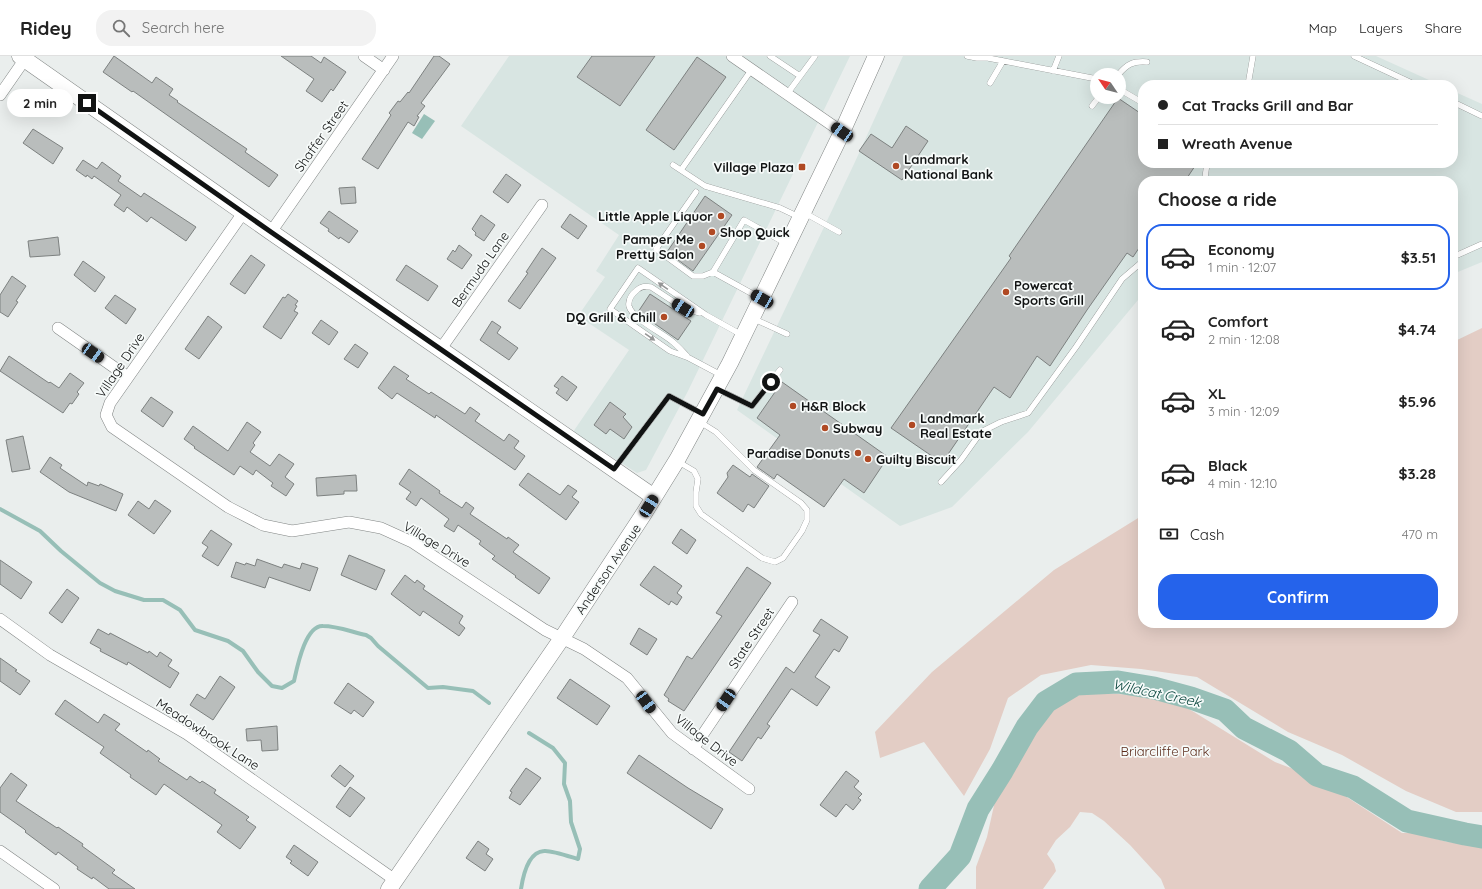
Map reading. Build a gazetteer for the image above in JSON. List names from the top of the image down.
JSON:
{
  "streets": {
    "main road": ["Anderson Avenue"],
    "street": [
      "Shaffer Street",
      "Bermuda Lane",
      "Village Drive",
      "State Street",
      "Meadowbrook Lane"
    ]
  },
  "crossings": [
    ["Village Drive", "Anderson Avenue"],
    ["Village Drive", "State Street"],
    ["Anderson Avenue", "Meadowbrook Lane"]
  ],
  "water": ["Wildcat Creek"],
  "parks": ["Briarcliffe Park"],
  "places": {
    "other": [
      "Landmark National Bank",
      "Little Apple Liquor",
      "Shop Quick",
      "Pamper Me Pretty Salon",
      "Powercat Sports Grill",
      "DQ Grill & Chill",
      "H&R Block",
      "Landmark Real Estate",
      "Subway",
      "Paradise Donuts",
      "Guilty Biscuit"
    ],
    "transit": ["Village Plaza"]
  },
  "north": "top left",
  "page": {
    "header": "Ridey",
    "search": "Search here",
    "nav": ["Map", "Layers", "Share"],
    "banner": ["Cat Tracks Grill and Bar", "Wreath Avenue"],
    "bubble": "2 min",
    "heading": "Choose a ride",
    "list": [
      {
        "name": "Economy",
        "note": "1 min · 12:07",
        "value": "$3.51"
      },
      {
        "name": "Comfort",
        "note": "2 min · 12:08",
        "value": "$4.74"
      },
      {
        "name": "XL",
        "note": "3 min · 12:09",
        "value": "$5.96"
      },
      {
        "name": "Black",
        "note": "4 min · 12:10",
        "value": "$3.28"
      }
    ],
    "pay": ["Cash", "470 m"],
    "buttons": "Confirm"
  }
}
